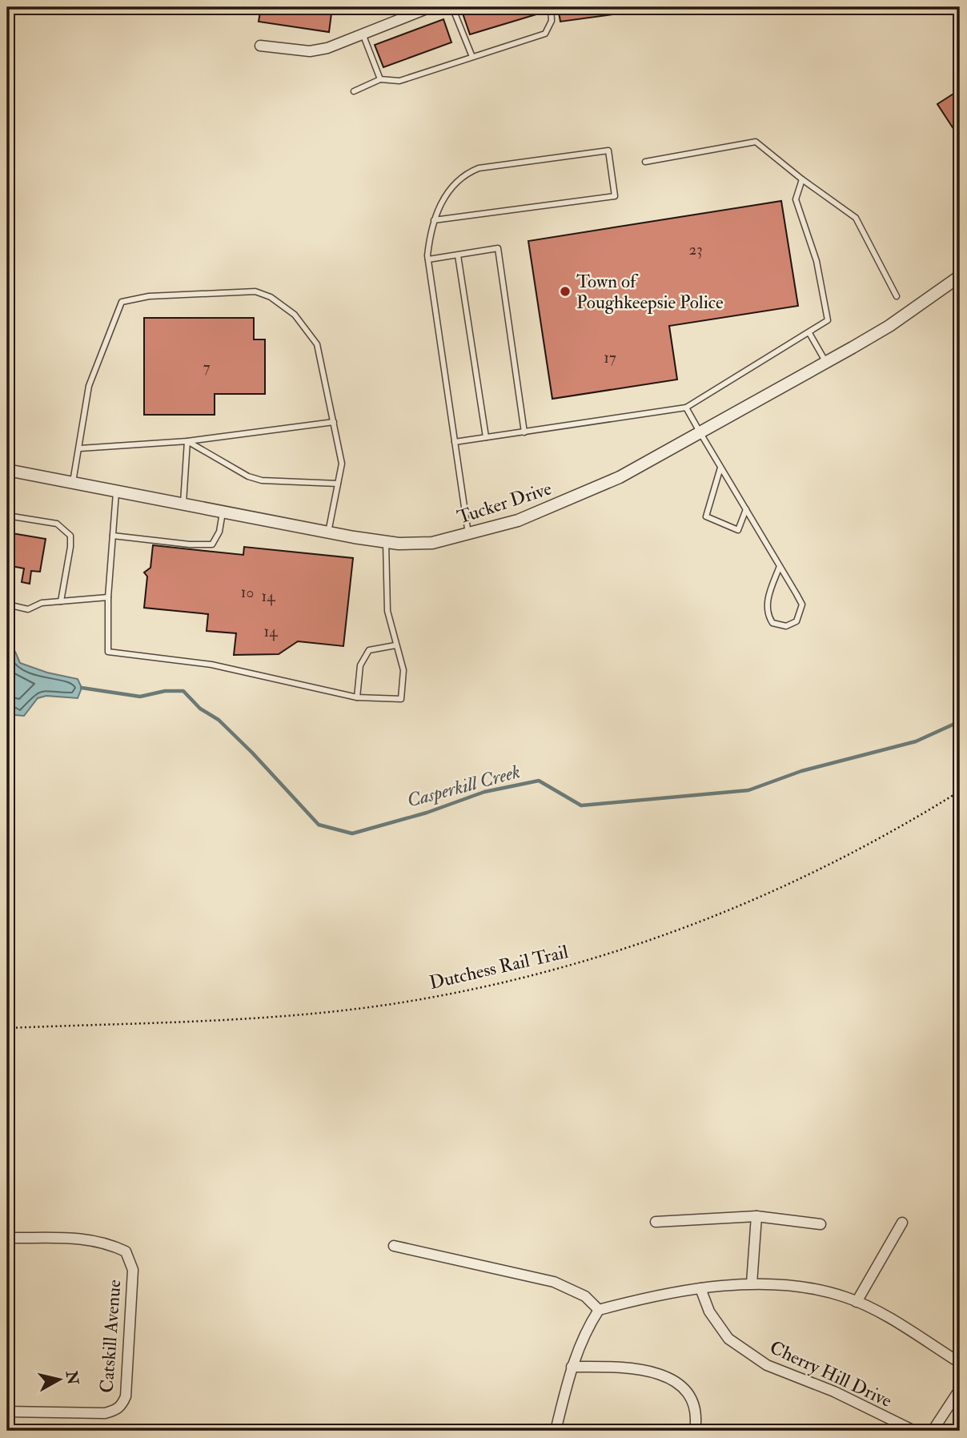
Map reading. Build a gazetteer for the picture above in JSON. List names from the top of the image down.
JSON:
{
  "streets": {
    "street": ["Tucker Drive", "Catskill Avenue", "Cherry Hill Drive"],
    "path": ["Dutchess Rail Trail"]
  },
  "water": ["Casperkill Creek"],
  "places": ["Town of Poughkeepsie Police"],
  "house_numbers": [
    "23",
    "17",
    "7",
    "10",
    "14",
    "14"
  ],
  "north": "right"
}
